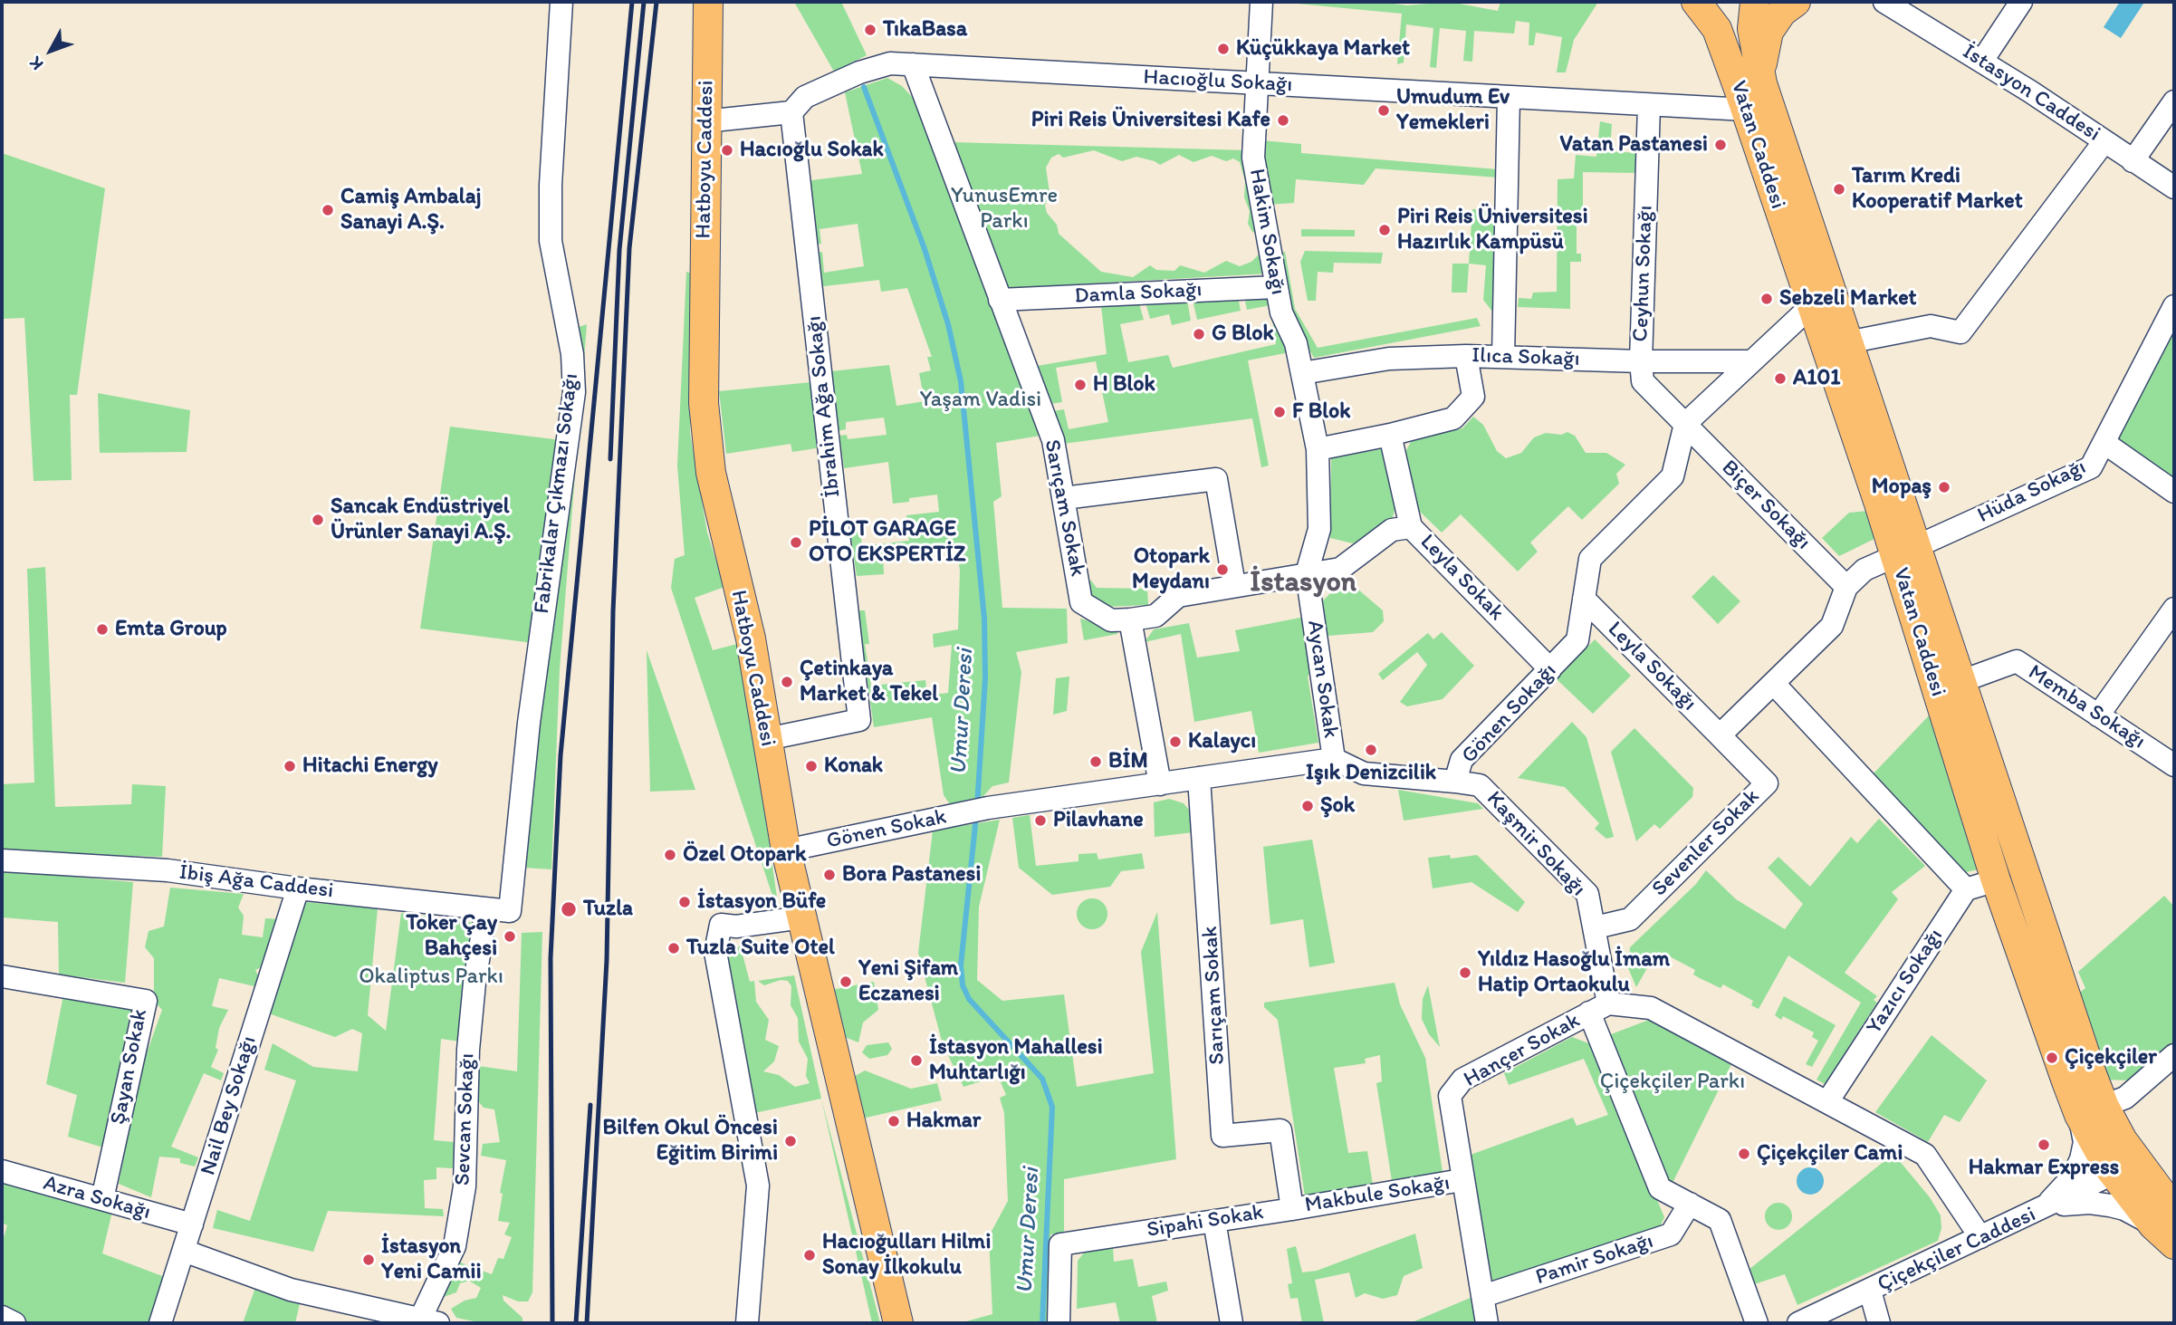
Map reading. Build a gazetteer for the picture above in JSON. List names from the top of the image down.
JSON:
{
  "streets": {
    "main road": ["Vatan Caddesi", "Hatboyu Caddesi"],
    "street": [
      "Hacıoğlu Sokağı",
      "İstasyon Caddesi",
      "Hakim Sokağı",
      "Ceyhun Sokağı",
      "Damla Sokağı",
      "Ilıca Sokağı",
      "İbrahim Ağa Sokağı",
      "Hüda Sokağı",
      "Fabrikalar Çıkmazı Sokağı",
      "Biçer Sokağı",
      "Sarıçam Sokak",
      "Leyla Sokak",
      "Leyla Sokağı",
      "Aycan Sokak",
      "Memba Sokağı",
      "Gönen Sokağı",
      "Gönen Sokak",
      "Sevenler Sokak",
      "Kaşmir Sokağı",
      "İbiş Ağa Caddesi",
      "Yazıcı Sokağı",
      "Hançer Sokak",
      "Şayan Sokak",
      "Nail Bey Sokağı",
      "Sevcan Sokağı",
      "Makbule Sokağı",
      "Azra Sokağı",
      "Sipahi Sokak",
      "Çiçekçiler Caddesi",
      "Pamir Sokağı"
    ]
  },
  "crossings": [
    ["Hacıoğlu Sokağı", "Vatan Caddesi"],
    ["Hacıoğlu Sokağı", "Hakim Sokağı"],
    ["Hacıoğlu Sokağı", "Ceyhun Sokağı"],
    ["Hacıoğlu Sokağı", "İbrahim Ağa Sokağı"],
    ["Hacıoğlu Sokağı", "Sarıçam Sokak"],
    ["Vatan Caddesi", "Hüda Sokağı"],
    ["Vatan Caddesi", "Memba Sokağı"],
    ["Vatan Caddesi", "Çiçekçiler Caddesi"],
    ["Hatboyu Caddesi", "İbrahim Ağa Sokağı"],
    ["Hatboyu Caddesi", "Gönen Sokak"],
    ["Hakim Sokağı", "Damla Sokağı"],
    ["Hakim Sokağı", "Ilıca Sokağı"],
    ["Hakim Sokağı", "Aycan Sokak"],
    ["Ceyhun Sokağı", "Ilıca Sokağı"],
    ["Ceyhun Sokağı", "Biçer Sokağı"],
    ["Ceyhun Sokağı", "Gönen Sokağı"],
    ["Damla Sokağı", "Sarıçam Sokak"],
    ["Fabrikalar Çıkmazı Sokağı", "İbiş Ağa Caddesi"],
    ["Biçer Sokağı", "Gönen Sokağı"],
    ["Sarıçam Sokak", "Sipahi Sokak"],
    ["Leyla Sokak", "Gönen Sokağı"],
    ["Leyla Sokağı", "Gönen Sokağı"],
    ["Leyla Sokağı", "Sevenler Sokak"],
    ["Aycan Sokak", "Gönen Sokağı"],
    ["Gönen Sokağı", "Kaşmir Sokağı"],
    ["Sevenler Sokak", "Kaşmir Sokağı"],
    ["Kaşmir Sokağı", "Hançer Sokak"],
    ["Kaşmir Sokağı", "Pamir Sokağı"],
    ["İbiş Ağa Caddesi", "Nail Bey Sokağı"],
    ["İbiş Ağa Caddesi", "Sevcan Sokağı"],
    ["Hançer Sokak", "Makbule Sokağı"],
    ["Hançer Sokak", "Pamir Sokağı"],
    ["Şayan Sokak", "Azra Sokağı"],
    ["Nail Bey Sokağı", "Azra Sokağı"],
    ["Makbule Sokağı", "Sipahi Sokak"]
  ],
  "districts": ["İstasyon"],
  "water": ["Umur Deresi"],
  "parks": [
    "YunusEmre Parkı",
    "Yaşam Vadisi",
    "Okaliptus Parkı",
    "Çiçekçiler Parkı"
  ],
  "places": [
    "TıkaBasa",
    "Küçükkaya Market",
    "Umudum Ev Yemekleri",
    "Piri Reis Üniversitesi Kafe",
    "Vatan Pastanesi",
    "Hacıoğlu Sokak",
    "Tarım Kredi Kooperatif Market",
    "Camiş Ambalaj Sanayi A.Ş.",
    "Piri Reis Üniversitesi Hazırlık Kampüsü",
    "Sebzeli Market",
    "G Blok",
    "A101",
    "H Blok",
    "F Blok",
    "Mopaş",
    "Sancak Endüstriyel Ürünler Sanayi A.Ş.",
    "PİLOT GARAGE OTO EKSPERTİZ",
    "Otopark Meydanı",
    "Emta Group",
    "Çetinkaya Market & Tekel",
    "Kalaycı",
    "Işık Denizcilik",
    "BİM",
    "Hitachi Energy",
    "Konak",
    "Şok",
    "Pilavhane",
    "Özel Otopark",
    "Bora Pastanesi",
    "İstasyon Büfe",
    "Tuzla",
    "Toker Çay Bahçesi",
    "Tuzla Suite Otel",
    "Yıldız Hasoğlu İmam Hatip Ortaokulu",
    "Yeni Şifam Eczanesi",
    "Çiçekçiler",
    "İstasyon Mahallesi Muhtarlığı",
    "Hakmar",
    "Bilfen Okul Öncesi Eğitim Birimi",
    "Hakmar Express",
    "Çiçekçiler Cami",
    "Hacıoğulları Hilmi Sonay İlkokulu",
    "İstasyon Yeni Camii"
  ],
  "north": "bottom left"
}
